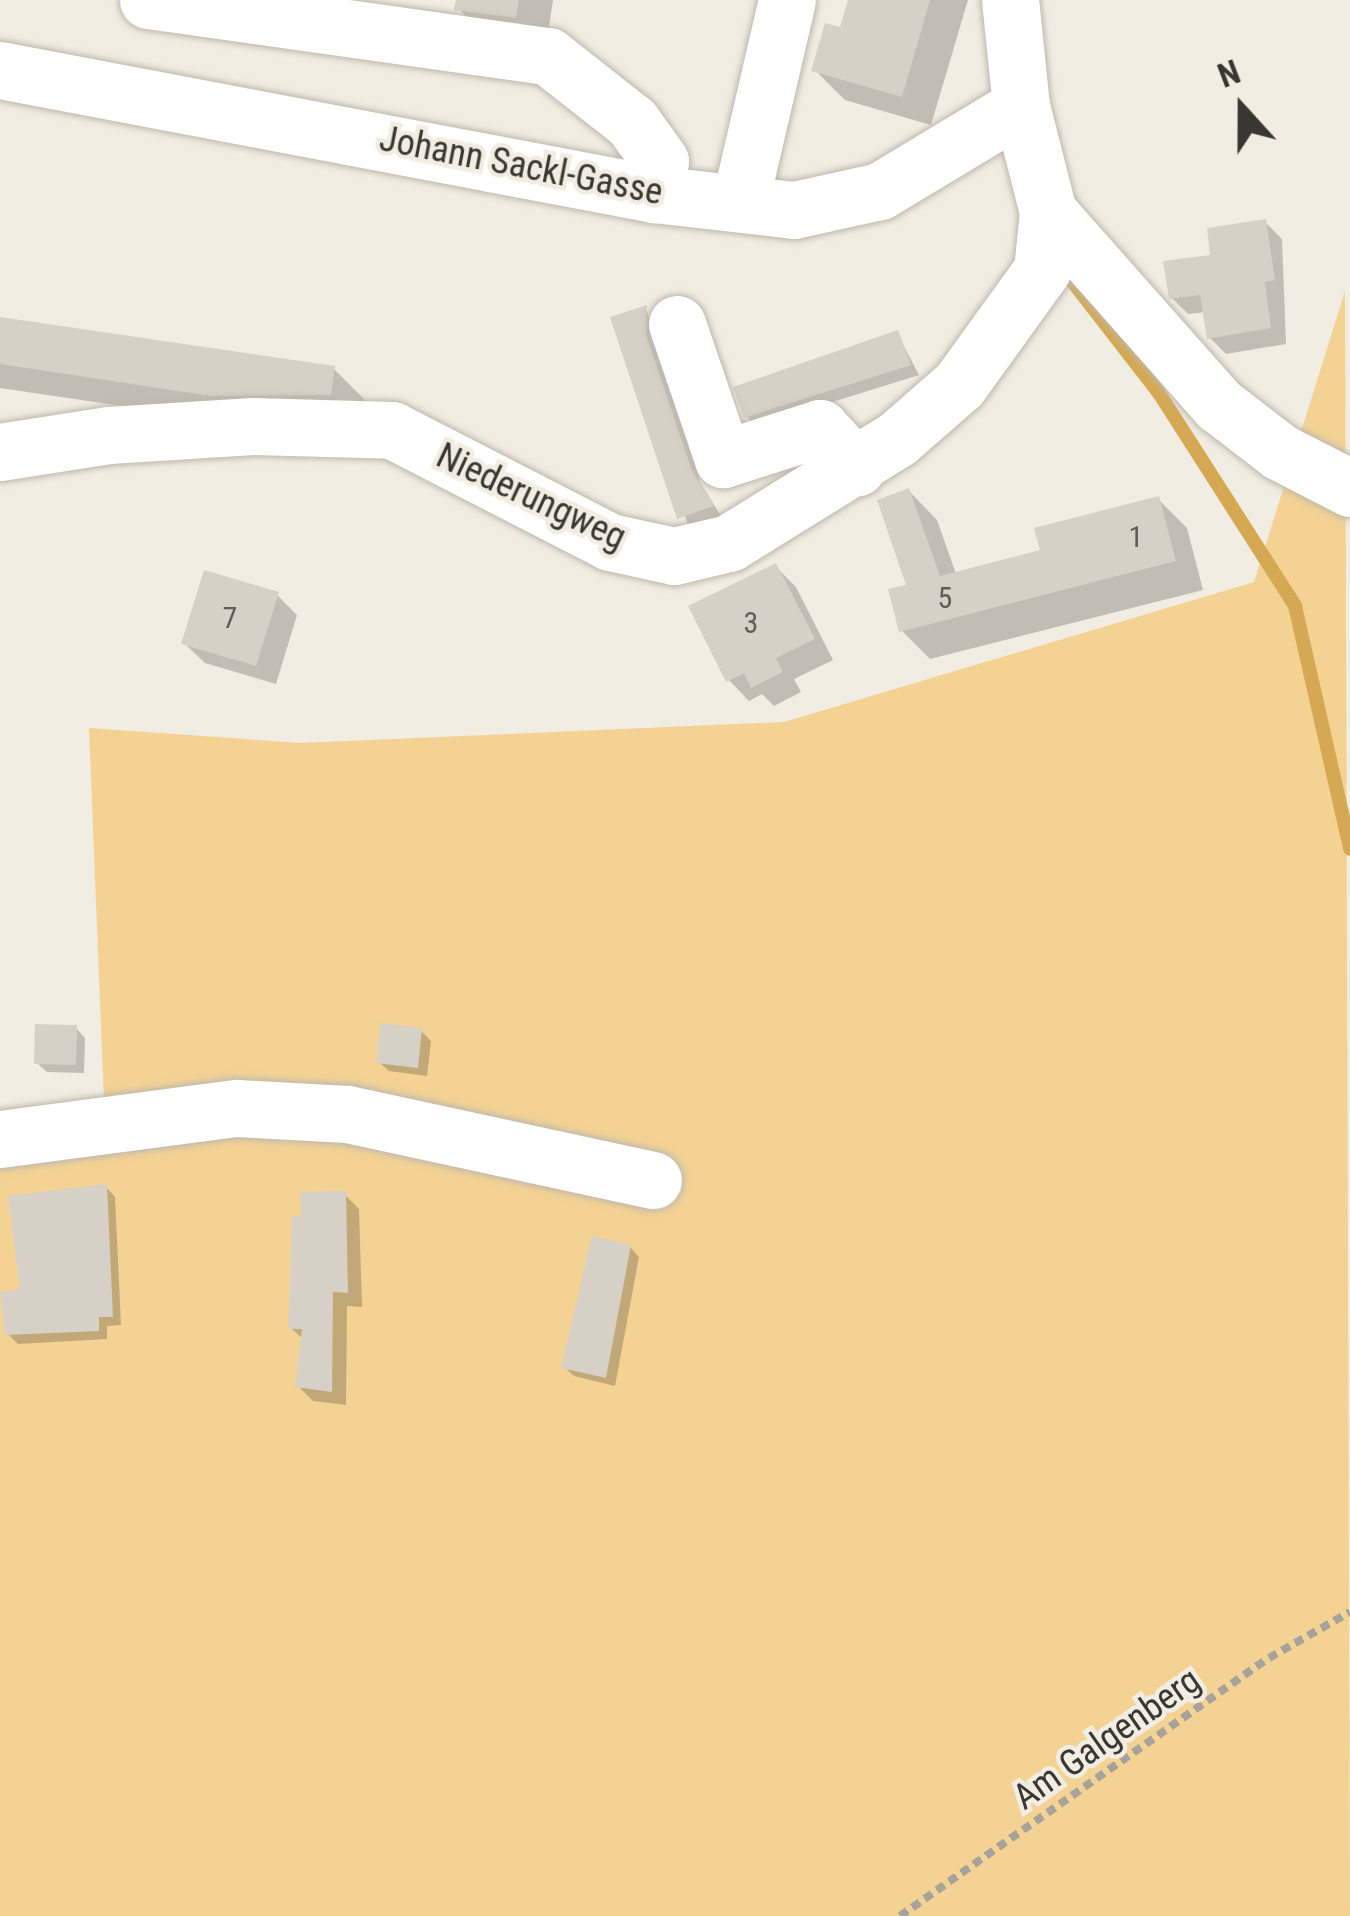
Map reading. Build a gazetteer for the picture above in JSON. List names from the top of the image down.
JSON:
{
  "streets": {
    "street": ["Johann Sackl-Gasse", "Niederungweg"],
    "path": ["Am Galgenberg"]
  },
  "crossings": [
    ["Johann Sackl-Gasse", "Niederungweg"]
  ],
  "house_numbers": [
    "1",
    "5",
    "7",
    "3"
  ],
  "north": "top"
}
